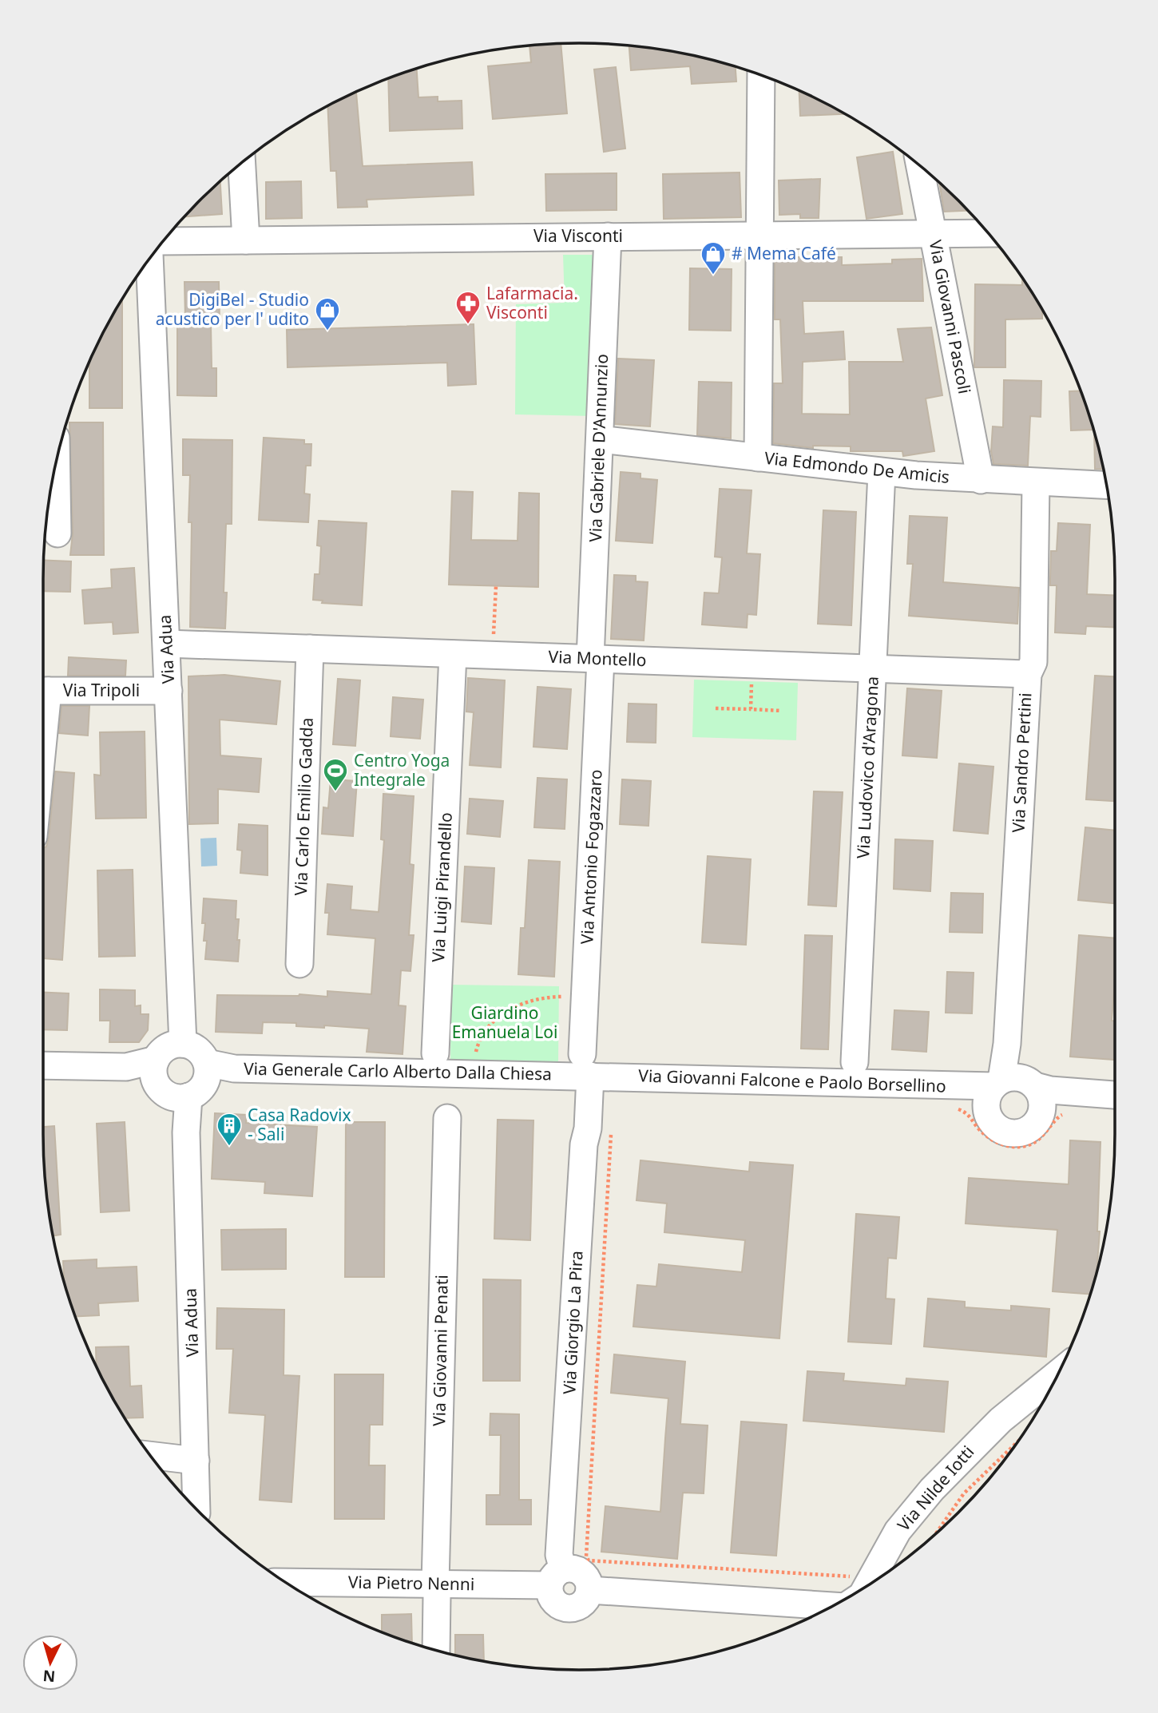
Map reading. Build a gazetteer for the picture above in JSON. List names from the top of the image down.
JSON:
{
  "streets": {
    "street": [
      "Via Visconti",
      "Via Giovanni Pascoli",
      "Via Gabriele D'Annunzio",
      "Via Edmondo De Amicis",
      "Via Adua",
      "Via Montello",
      "Via Tripoli",
      "Via Sandro Pertini",
      "Via Ludovico d'Aragona",
      "Via Carlo Emilio Gadda",
      "Via Antonio Fogazzaro",
      "Via Luigi Pirandello",
      "Via Generale Carlo Alberto Dalla Chiesa",
      "Via Giovanni Falcone e Paolo Borsellino",
      "Via Giorgio La Pira",
      "Via Giovanni Penati",
      "Via Nilde Iotti",
      "Via Pietro Nenni"
    ]
  },
  "crossings": [
    ["Via Visconti", "Via Giovanni Pascoli"],
    ["Via Visconti", "Via Gabriele D'Annunzio"],
    ["Via Giovanni Pascoli", "Via Edmondo De Amicis"],
    ["Via Gabriele D'Annunzio", "Via Edmondo De Amicis"],
    ["Via Gabriele D'Annunzio", "Via Montello"],
    ["Via Gabriele D'Annunzio", "Via Antonio Fogazzaro"],
    ["Via Edmondo De Amicis", "Via Sandro Pertini"],
    ["Via Edmondo De Amicis", "Via Ludovico d'Aragona"],
    ["Via Adua", "Via Montello"],
    ["Via Adua", "Via Tripoli"],
    ["Via Adua", "Via Generale Carlo Alberto Dalla Chiesa"],
    ["Via Montello", "Via Sandro Pertini"],
    ["Via Montello", "Via Ludovico d'Aragona"],
    ["Via Montello", "Via Carlo Emilio Gadda"],
    ["Via Montello", "Via Antonio Fogazzaro"],
    ["Via Montello", "Via Luigi Pirandello"],
    ["Via Sandro Pertini", "Via Giovanni Falcone e Paolo Borsellino"],
    ["Via Antonio Fogazzaro", "Via Generale Carlo Alberto Dalla Chiesa"],
    ["Via Antonio Fogazzaro", "Via Giovanni Falcone e Paolo Borsellino"],
    ["Via Antonio Fogazzaro", "Via Giorgio La Pira"],
    ["Via Generale Carlo Alberto Dalla Chiesa", "Via Giovanni Falcone e Paolo Borsellino"],
    ["Via Generale Carlo Alberto Dalla Chiesa", "Via Giorgio La Pira"],
    ["Via Giovanni Falcone e Paolo Borsellino", "Via Giorgio La Pira"],
    ["Via Giorgio La Pira", "Via Nilde Iotti"],
    ["Via Giorgio La Pira", "Via Pietro Nenni"],
    ["Via Giovanni Penati", "Via Pietro Nenni"],
    ["Via Nilde Iotti", "Via Pietro Nenni"]
  ],
  "parks": ["Giardino Emanuela Loi"],
  "places": {
    "shop": ["# Mema Café", "DigiBel - Studio acustico per l' udito"],
    "pharmacy": ["Lafarmacia. Visconti"],
    "sports": ["Centro Yoga Integrale"],
    "building": ["Casa Radovix - Sali"]
  },
  "north": "bottom"
}
